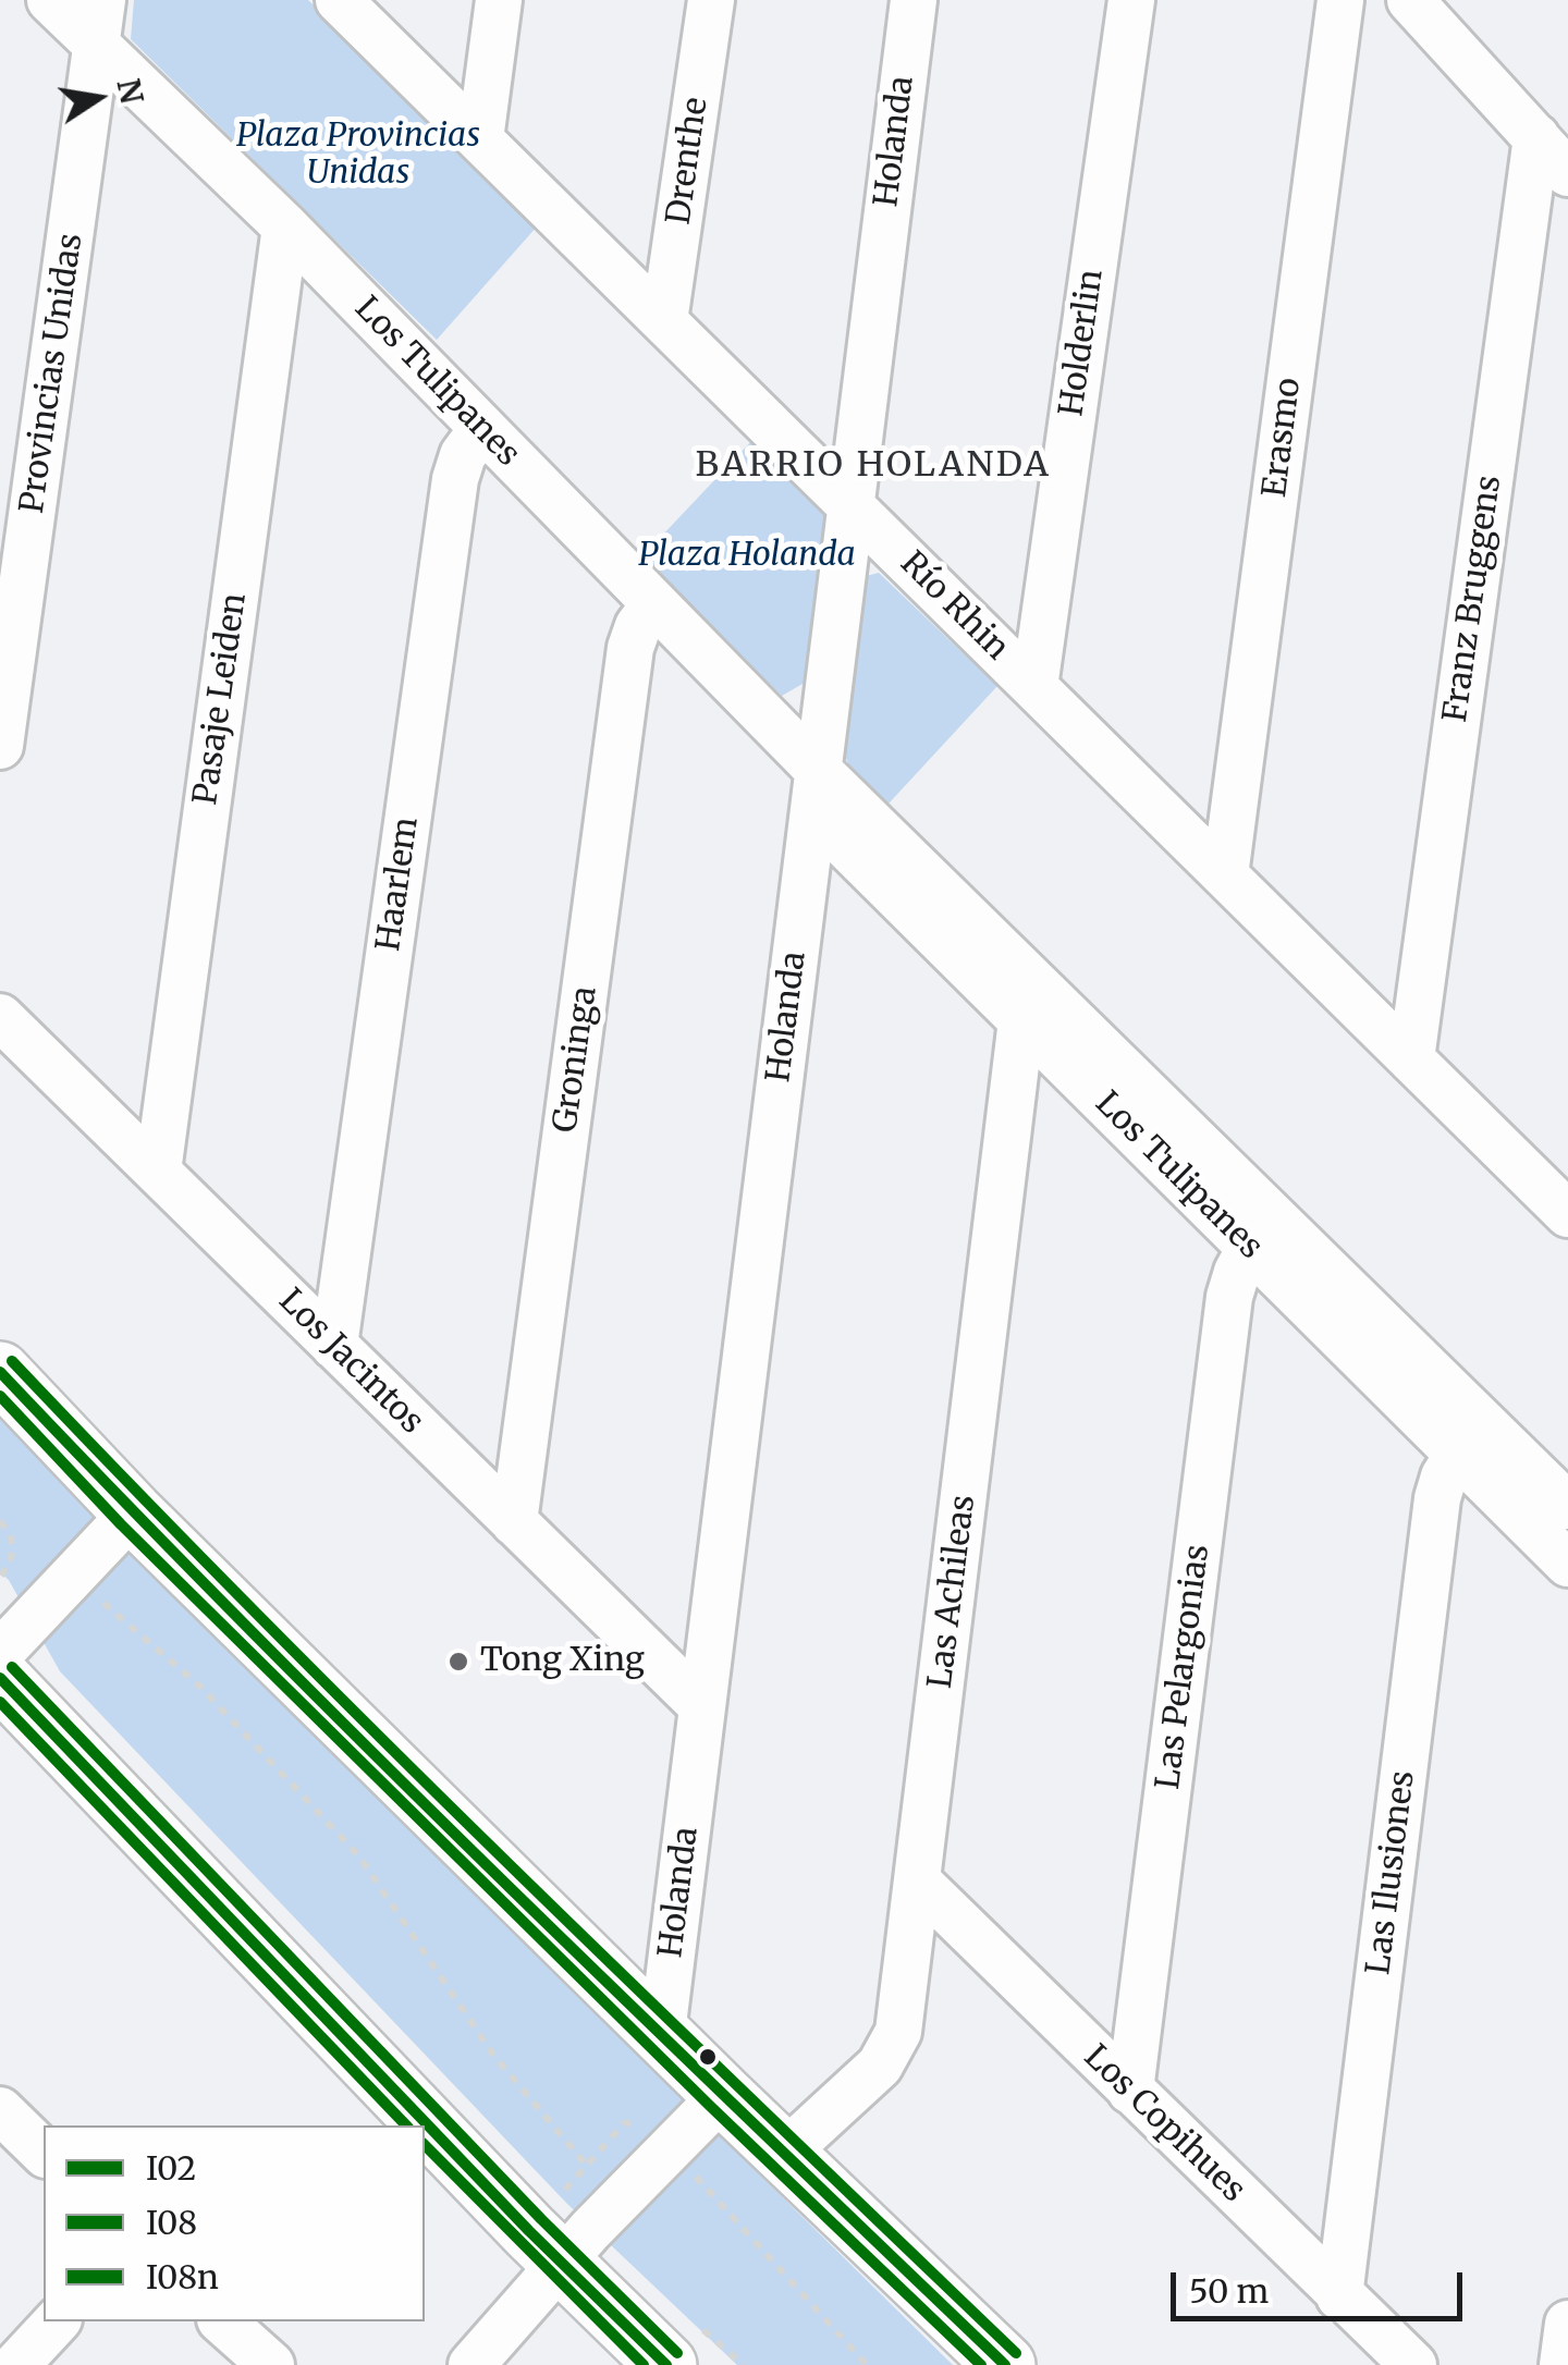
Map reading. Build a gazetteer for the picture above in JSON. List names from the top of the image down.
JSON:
{
  "streets": {
    "street": [
      "Holanda",
      "Drenthe",
      "Holderlin",
      "Provincias Unidas",
      "Los Tulipanes",
      "Erasmo",
      "Franz Bruggens",
      "Río Rhin",
      "Pasaje Leiden",
      "Haarlem",
      "Groninga",
      "Los Jacintos",
      "Las Achileas",
      "Las Pelargonias",
      "Las Ilusiones",
      "Los Copihues"
    ]
  },
  "crossings": [
    ["Holanda", "Los Tulipanes"],
    ["Holanda", "Río Rhin"],
    ["Holanda", "Los Jacintos"],
    ["Drenthe", "Río Rhin"],
    ["Holderlin", "Río Rhin"],
    ["Provincias Unidas", "Los Tulipanes"],
    ["Los Tulipanes", "Pasaje Leiden"],
    ["Los Tulipanes", "Haarlem"],
    ["Los Tulipanes", "Groninga"],
    ["Los Tulipanes", "Las Achileas"],
    ["Los Tulipanes", "Las Pelargonias"],
    ["Los Tulipanes", "Las Ilusiones"],
    ["Erasmo", "Río Rhin"],
    ["Franz Bruggens", "Río Rhin"],
    ["Pasaje Leiden", "Los Jacintos"],
    ["Haarlem", "Los Jacintos"],
    ["Groninga", "Los Jacintos"],
    ["Las Achileas", "Los Copihues"],
    ["Las Pelargonias", "Los Copihues"],
    ["Las Ilusiones", "Los Copihues"]
  ],
  "districts": ["BARRIO HOLANDA"],
  "parks": ["Plaza Provincias Unidas", "Plaza Holanda"],
  "places": ["Tong Xing"],
  "lines": ["transit line I08n", "transit line I02", "transit line I08"],
  "legend": ["I02", "I08", "I08n"],
  "scale_bar": "50 m",
  "north": "right"
}
